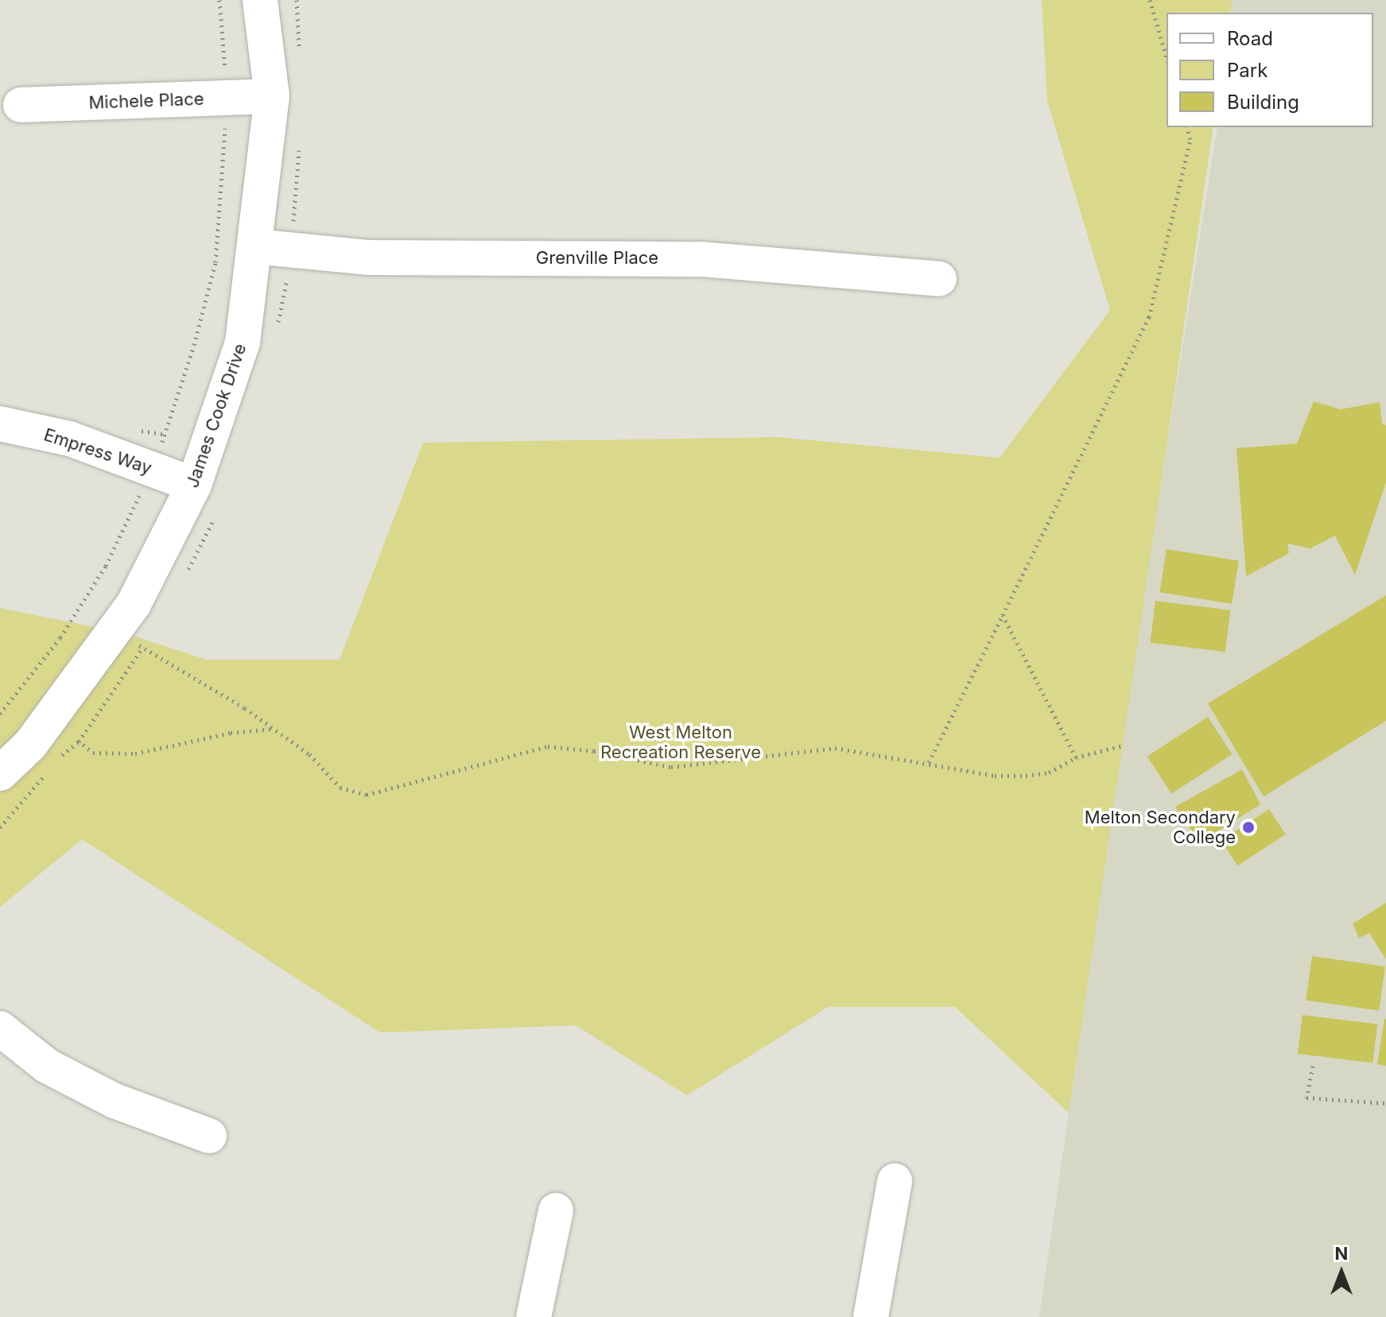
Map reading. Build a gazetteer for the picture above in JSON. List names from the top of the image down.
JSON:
{
  "streets": {
    "street": [
      "Michele Place",
      "Grenville Place",
      "James Cook Drive",
      "Empress Way"
    ]
  },
  "crossings": [
    ["Michele Place", "James Cook Drive"],
    ["Grenville Place", "James Cook Drive"],
    ["James Cook Drive", "Empress Way"]
  ],
  "parks": ["West Melton Recreation Reserve"],
  "places": ["Melton Secondary College"],
  "legend": ["Road", "Park", "Building"],
  "north": "top"
}
